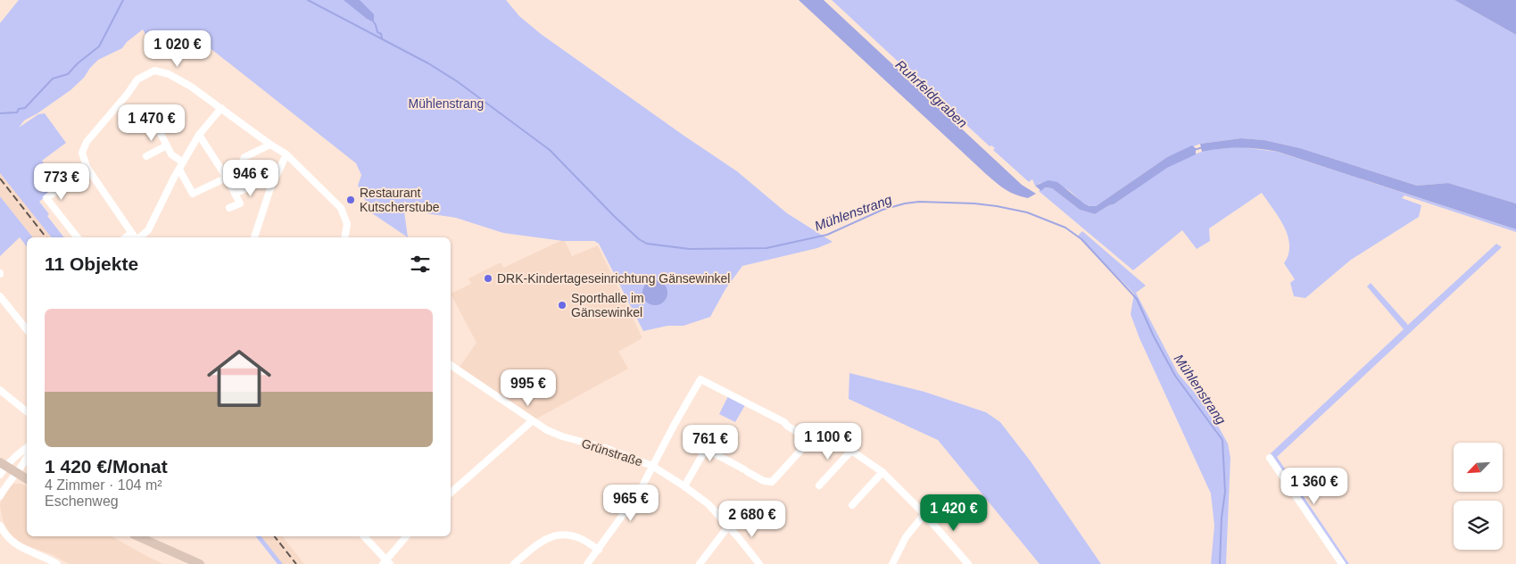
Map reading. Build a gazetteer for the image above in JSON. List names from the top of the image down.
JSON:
{
  "streets": {
    "street": ["Grünstraße"]
  },
  "water": ["Ruhrfeldgraben", "Mühlenstrang"],
  "parks": ["Mühlenstrang"],
  "places": ["Restaurant Kutscherstube", "DRK-Kindertageseinrichtung Gänsewinkel", "Sporthalle im Gänsewinkel"],
  "north": "bottom left",
  "page": {
    "price": [
      "1 020 €",
      "1 470 €",
      "946 €",
      "773 €",
      "995 €",
      "1 100 €",
      "761 €",
      "1 360 €",
      "965 €",
      "1 420 €",
      "2 680 €"
    ],
    "heading": "11 Objekte",
    "list": [
      {
        "name": "1 420 €/Monat",
        "note": "4 Zimmer · 104 m² · Eschenweg"
      }
    ]
  }
}
